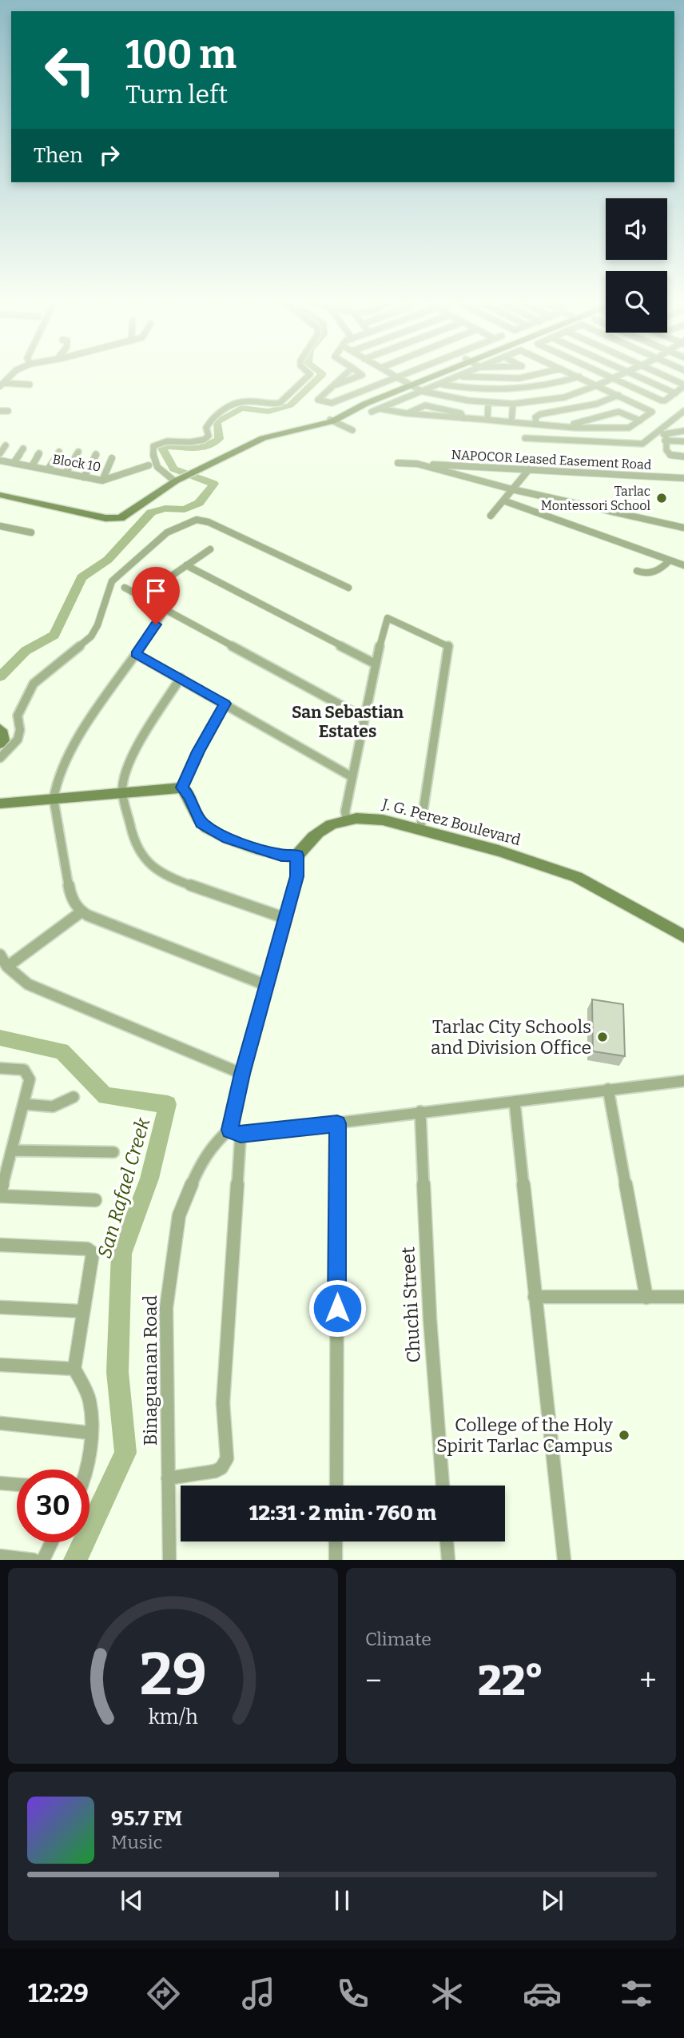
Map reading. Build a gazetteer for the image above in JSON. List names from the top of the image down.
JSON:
{
  "streets": {
    "street": [
      "NAPOCOR Leased Easement Road",
      "Block 10",
      "J. G. Perez Boulevard",
      "Chuchi Street",
      "Binaguanan Road"
    ]
  },
  "districts": ["San Sebastian Estates"],
  "water": ["San Rafael Creek"],
  "places": ["Tarlac Montessori School", "Tarlac City Schools and Division Office", "College of the Holy Spirit Tarlac Campus"],
  "page": {
    "turn": ["100 m", "Turn left"],
    "then": "Then",
    "limit": "30",
    "trip": "12:31 · 2 min · 760 m",
    "tile": "Climate",
    "heat": ["−", "22°", "+"],
    "song": ["95.7 FM", "Music"],
    "tabs": "12:29",
    "gauge": ["29", "km/h"]
  }
}
